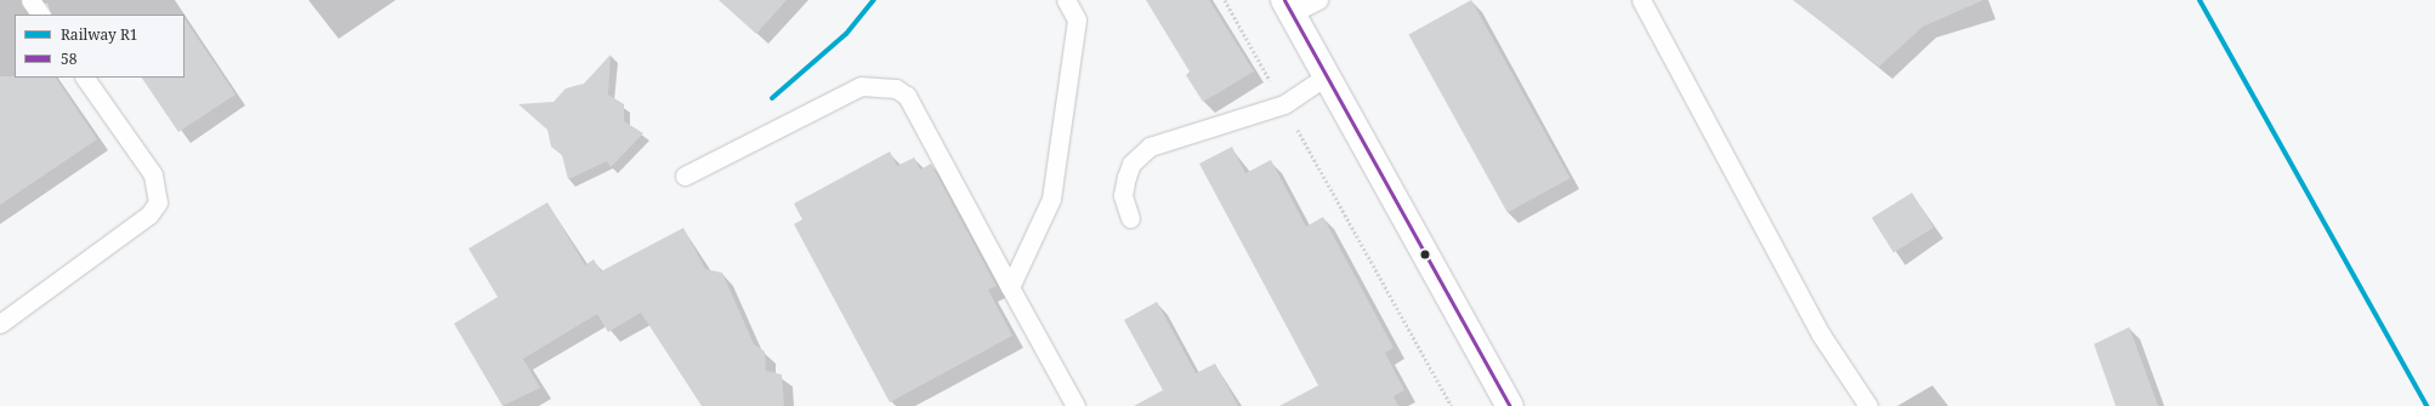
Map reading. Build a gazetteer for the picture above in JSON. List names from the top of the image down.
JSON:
{
  "lines": ["rail line R1", "transit line 58"],
  "legend": ["Railway R1", "58"]
}
